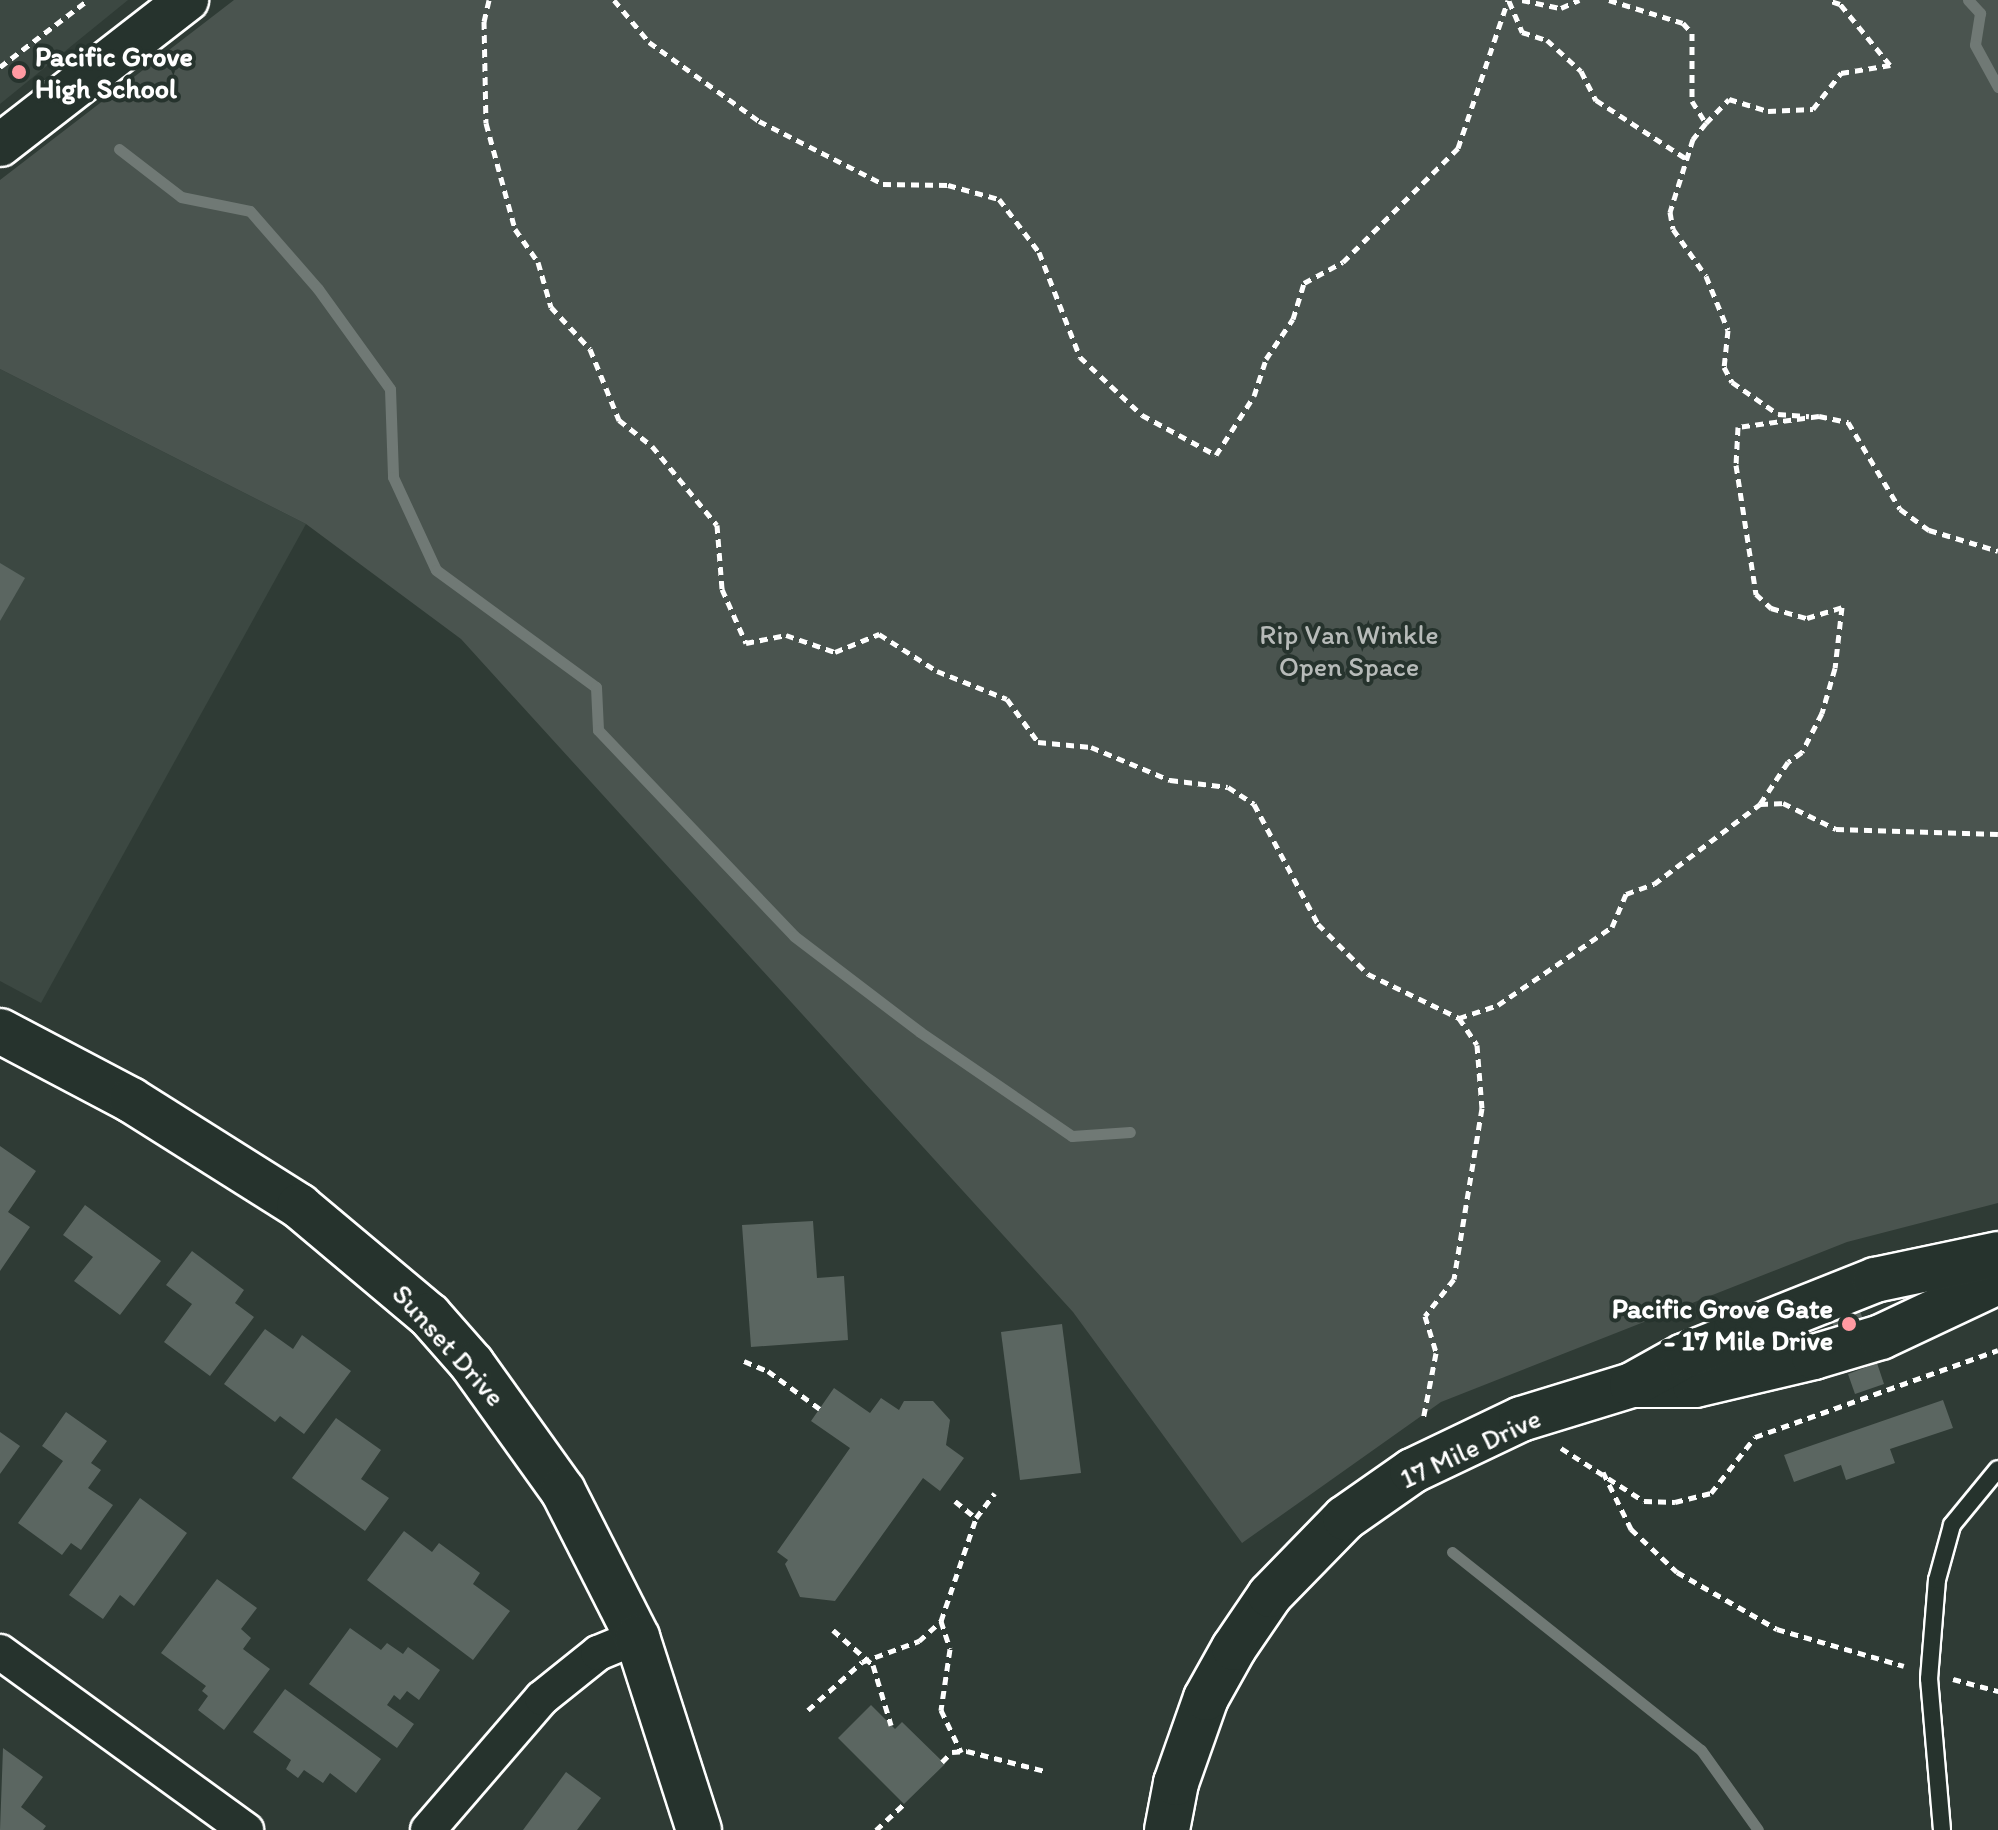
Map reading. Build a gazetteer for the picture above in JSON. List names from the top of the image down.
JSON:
{
  "streets": {
    "main road": ["Sunset Drive", "17 Mile Drive"]
  },
  "parks": ["Rip Van Winkle Open Space"],
  "places": ["Pacific Grove High School", "Pacific Grove Gate - 17 Mile Drive"]
}
